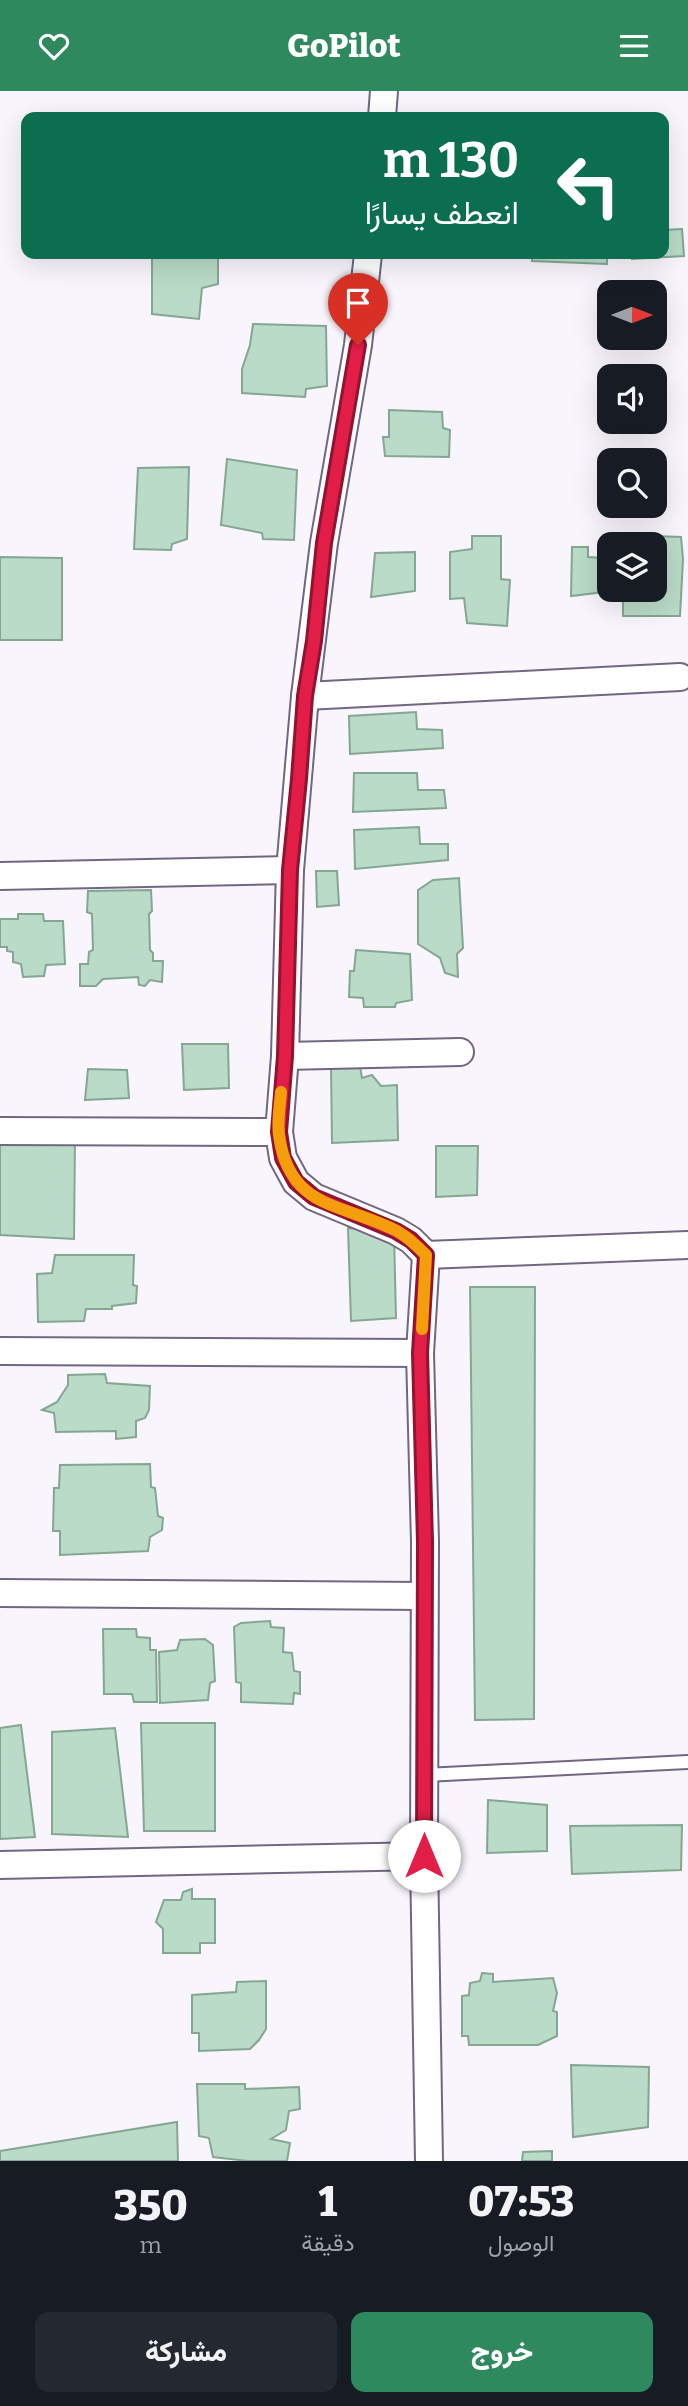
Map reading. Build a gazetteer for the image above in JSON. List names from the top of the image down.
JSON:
{
  "north": "right",
  "page": {
    "header": "GoPilot",
    "turn": ["130 m", "انعطف يسارًا"],
    "eta": [
      "07:53",
      "الوصول",
      "1",
      "دقيقة",
      "350",
      "m"
    ],
    "buttons": ["خروج", "مشاركة"]
  }
}
